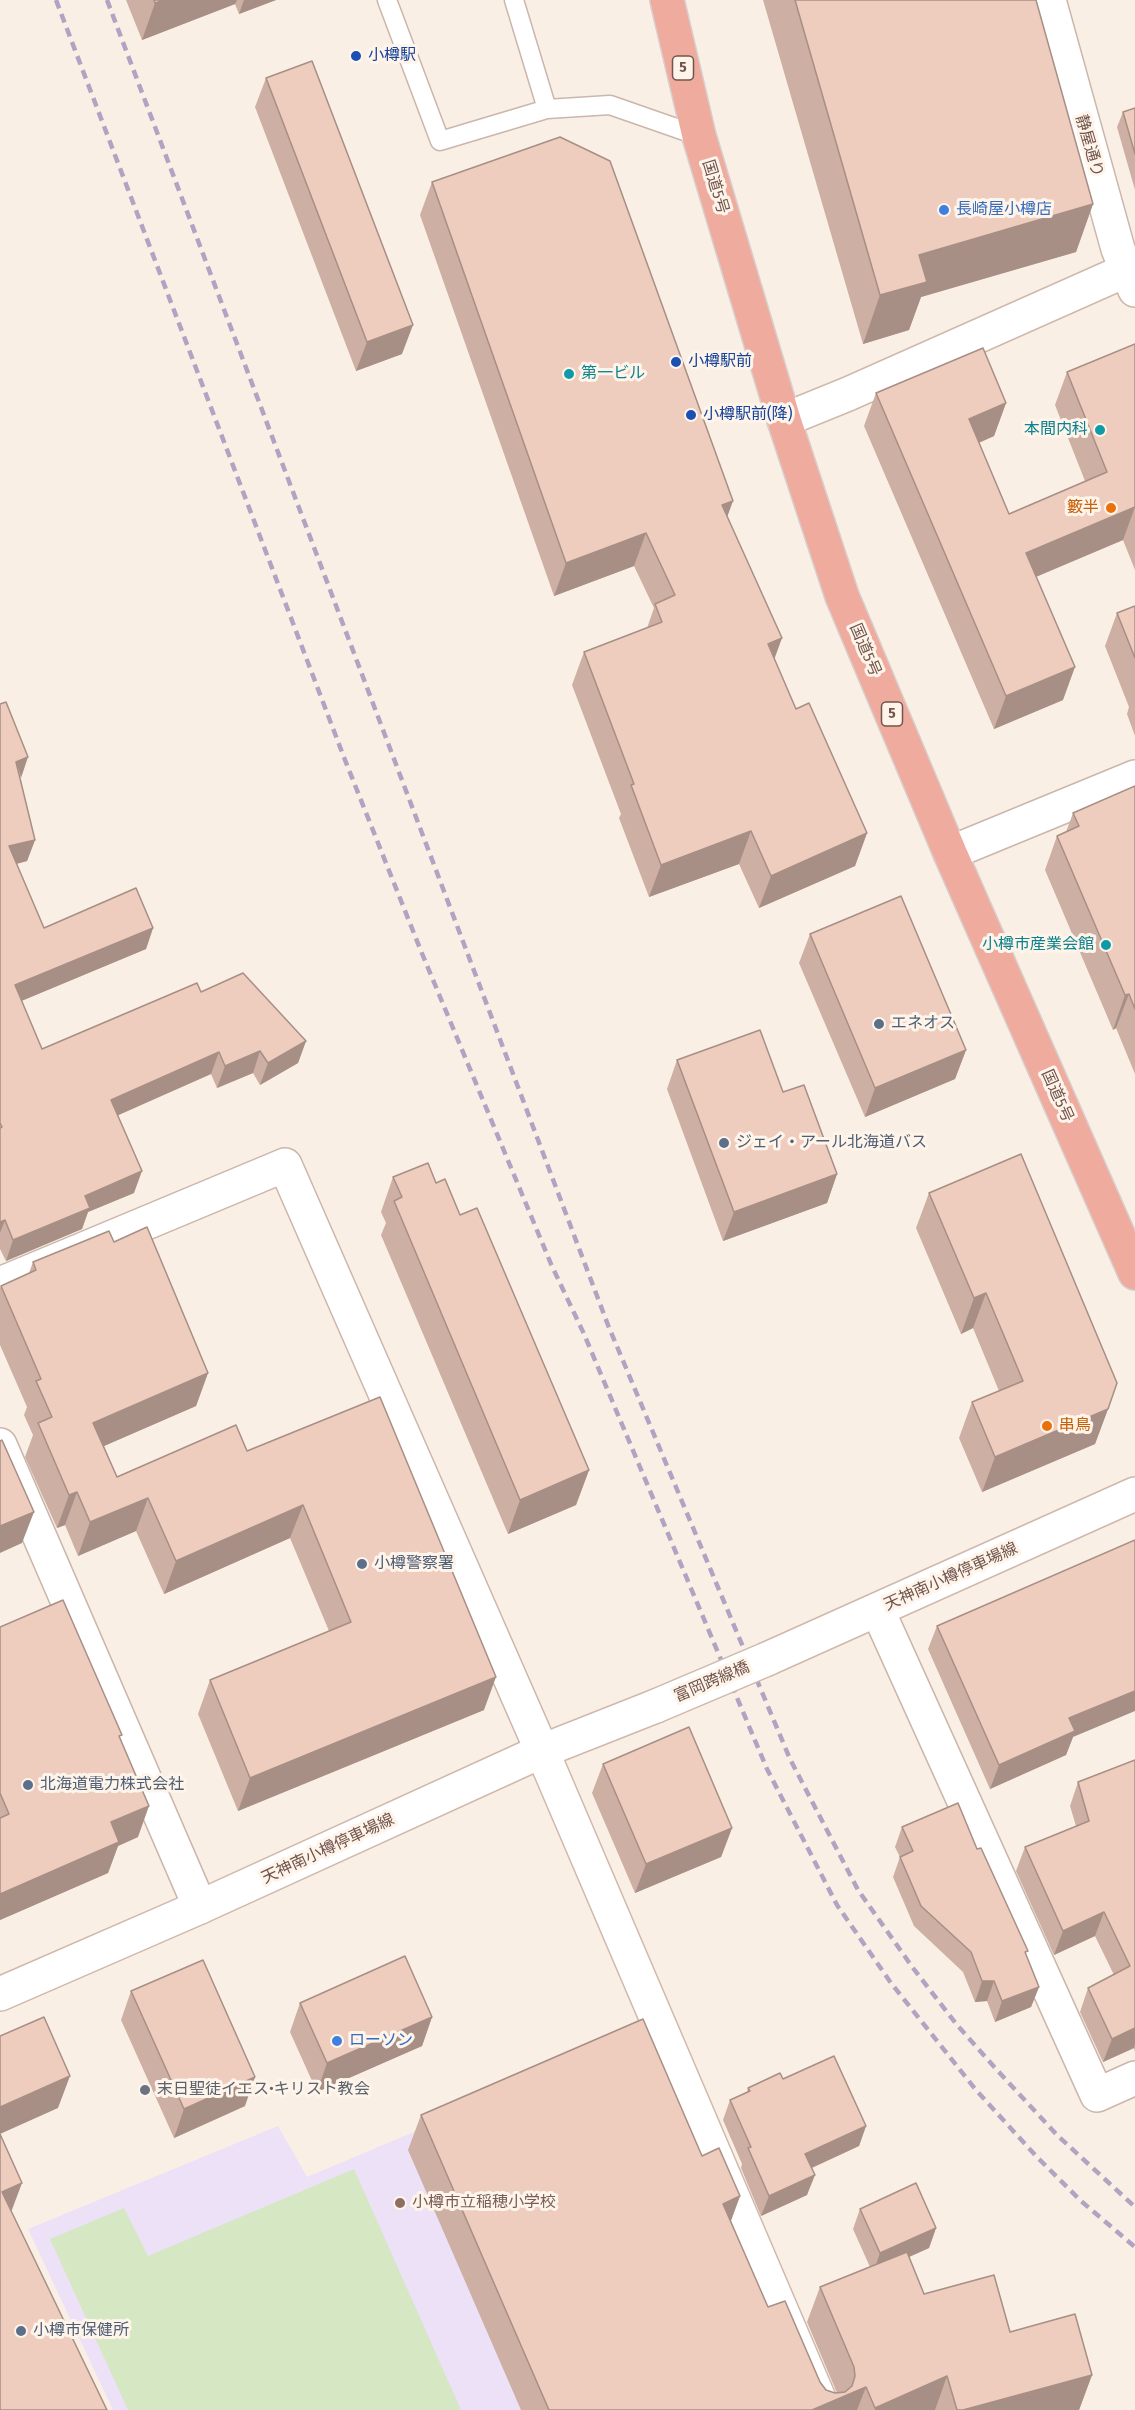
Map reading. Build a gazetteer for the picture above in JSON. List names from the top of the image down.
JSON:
{
  "streets": {
    "highway": ["5", "国道5号"],
    "street": ["静屋通り", "天神南小樽停車場線", "富岡跨線橋"]
  },
  "crossings": [
    ["天神南小樽停車場線", "富岡跨線橋"]
  ],
  "places": [
    "小樽駅",
    "長崎屋小樽店",
    "小樽駅前",
    "第一ビル",
    "小樽駅前(降)",
    "本間内科",
    "籔半",
    "小樽市産業会館",
    "エネオス",
    "ジェイ・アール北海道バス",
    "串鳥",
    "小樽警察署",
    "北海道電力株式会社",
    "ローソン",
    "末日聖徒イエス•キリスト教会",
    "小樽市立稲穂小学校",
    "小樽市保健所"
  ]
}
